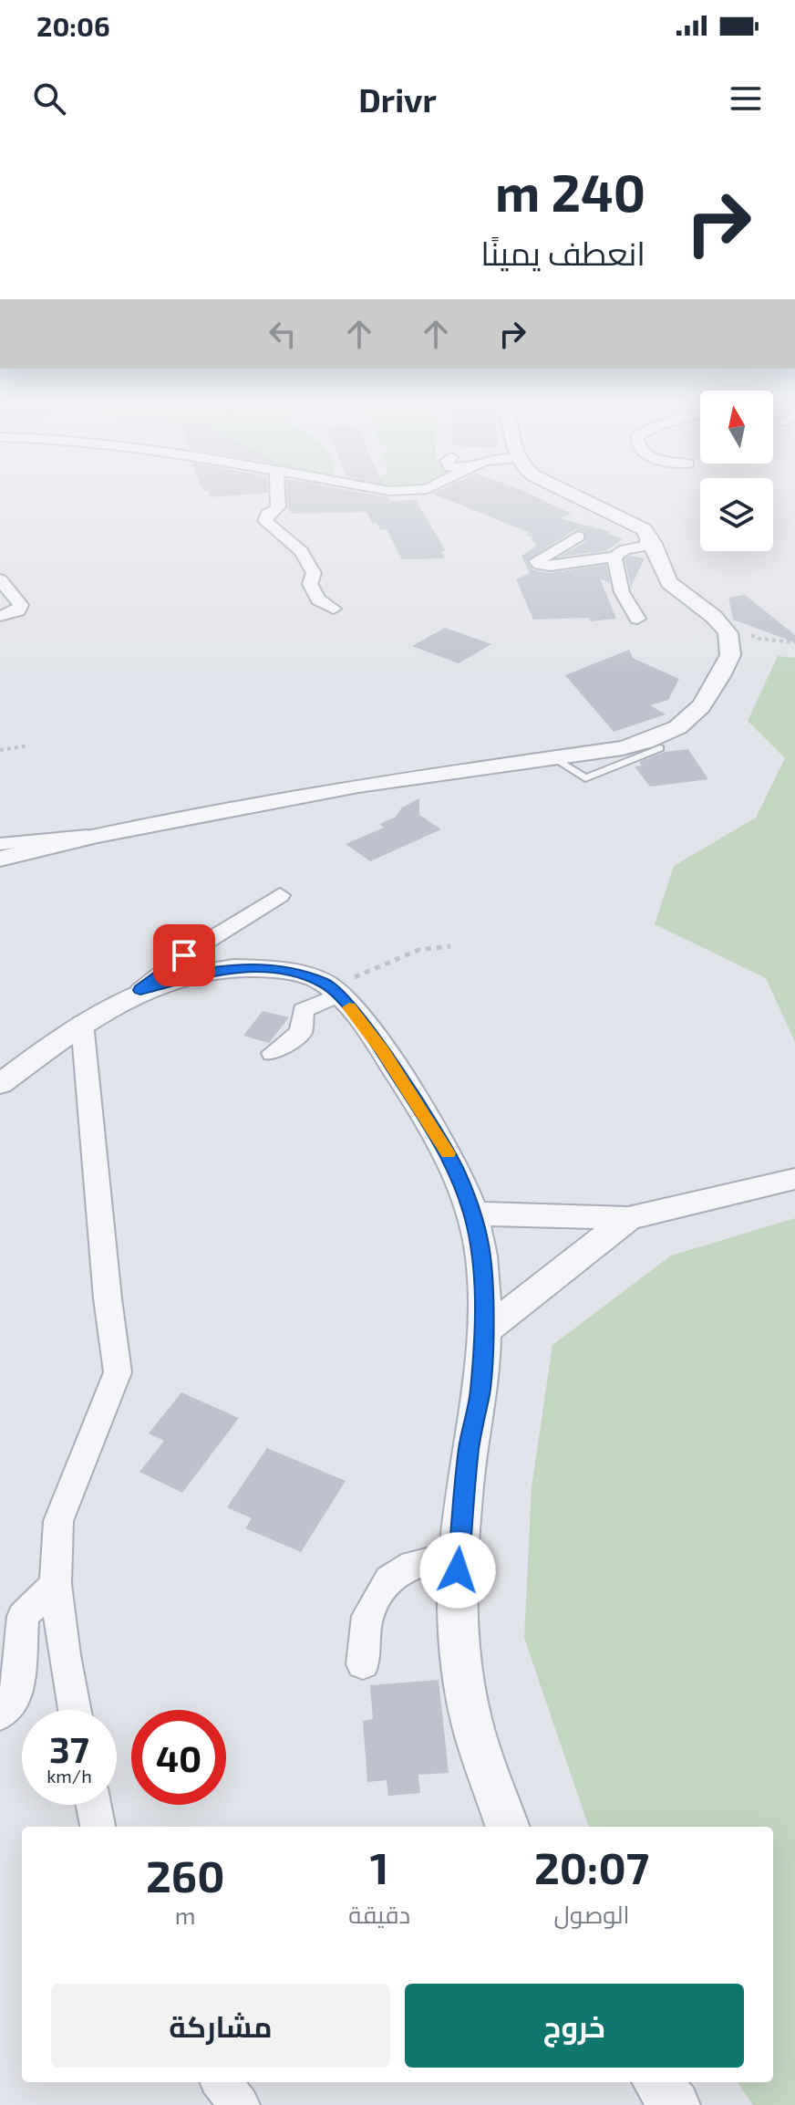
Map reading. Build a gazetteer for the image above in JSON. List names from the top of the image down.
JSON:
{
  "north": "top",
  "page": {
    "status": "20:06",
    "header": "Drivr",
    "turn": ["240 m", "انعطف يمينًا"],
    "speed": "37 km/h",
    "limit": "40",
    "eta": [
      "20:07",
      "الوصول",
      "1",
      "دقيقة",
      "260",
      "m"
    ],
    "buttons": ["خروج", "مشاركة"]
  }
}
